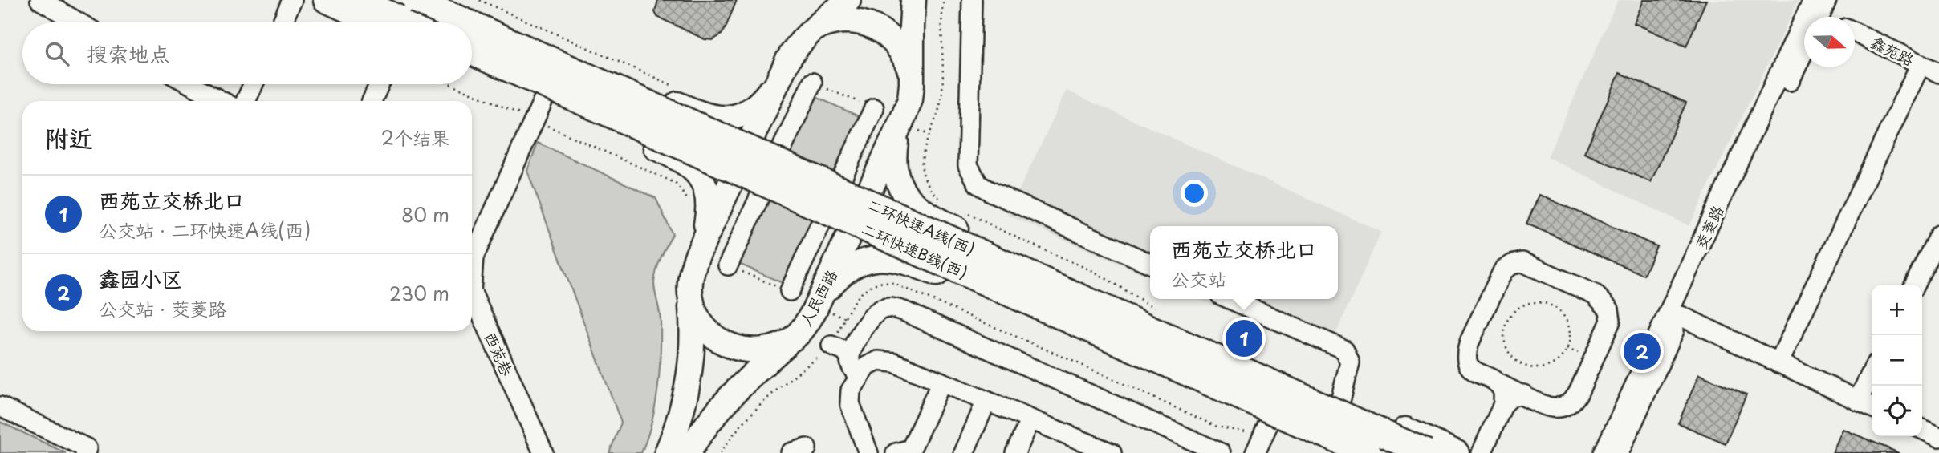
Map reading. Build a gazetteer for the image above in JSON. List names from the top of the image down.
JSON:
{
  "streets": {
    "highway": ["二环快速A线(西)", "二环快速B线(西)"],
    "main road": ["人民西路"],
    "street": ["鑫苑路", "茭菱路", "西苑巷"]
  },
  "north": "right",
  "page": {
    "search": "搜索地点",
    "heading": ["附近", "2个结果"],
    "list": [
      {
        "mark": "1",
        "name": "西苑立交桥北口",
        "note": "公交站 · 二环快速A线(西)",
        "value": "80 m"
      },
      {
        "mark": "2",
        "name": "鑫园小区",
        "note": "公交站 · 茭菱路",
        "value": "230 m"
      }
    ],
    "popup": ["西苑立交桥北口", "公交站"],
    "map_buttons": ["+", "−"],
    "pins": ["1", "2"]
  }
}
